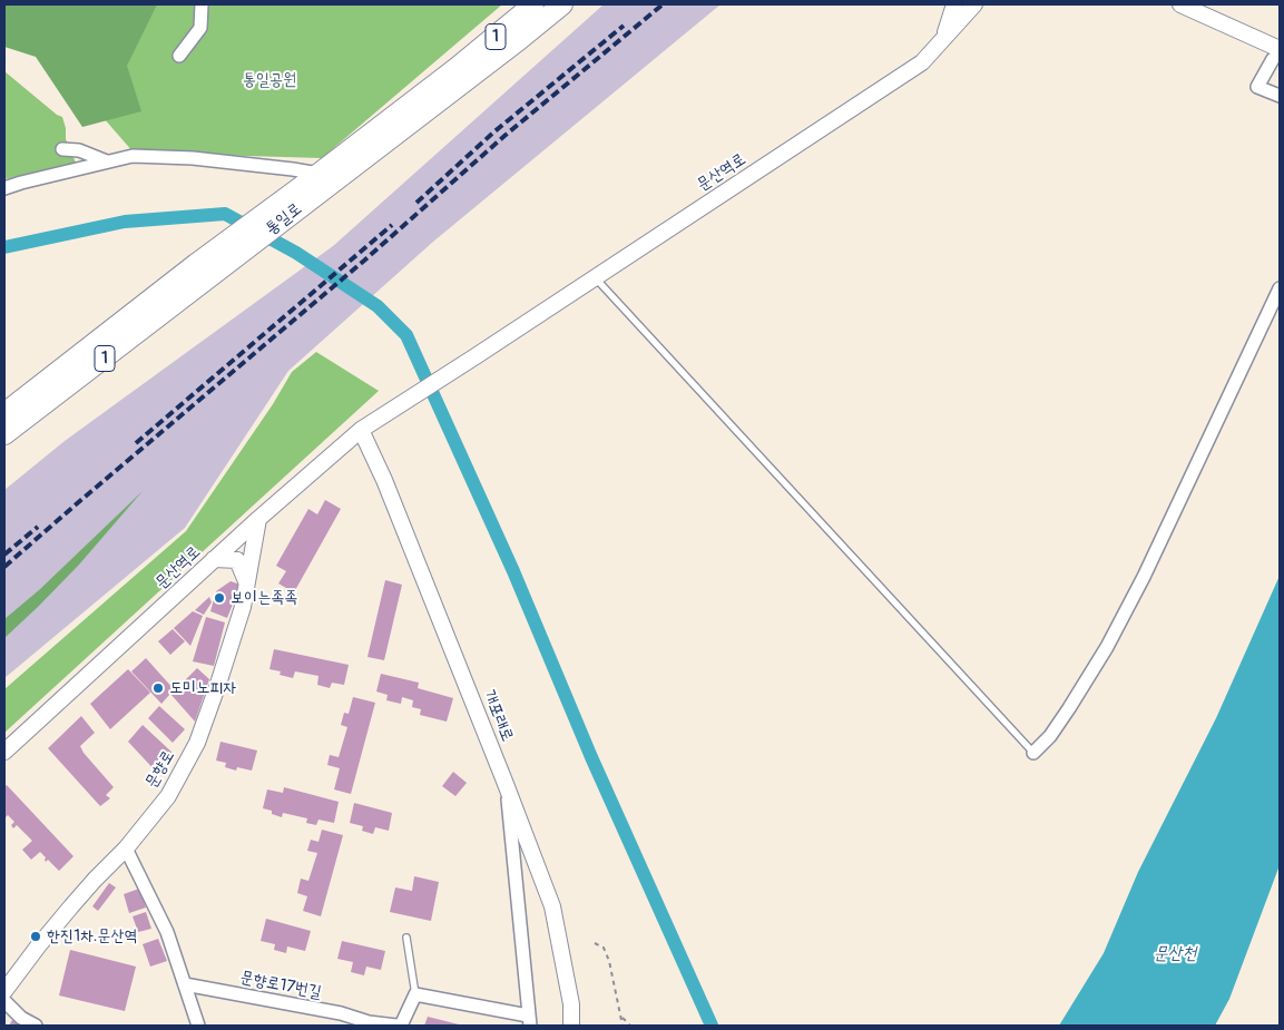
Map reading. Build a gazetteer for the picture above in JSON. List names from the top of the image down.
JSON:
{
  "streets": {
    "main road": ["1", "통일로"],
    "street": [
      "문산역로",
      "개포래로",
      "문향로",
      "문향로17번길"
    ]
  },
  "crossings": [
    ["문산역로", "개포래로"],
    ["문산역로", "문향로"]
  ],
  "water": ["문산천"],
  "parks": ["통일공원"],
  "places": ["보이는족족", "도미노피자", "한진1차.문산역"]
}
